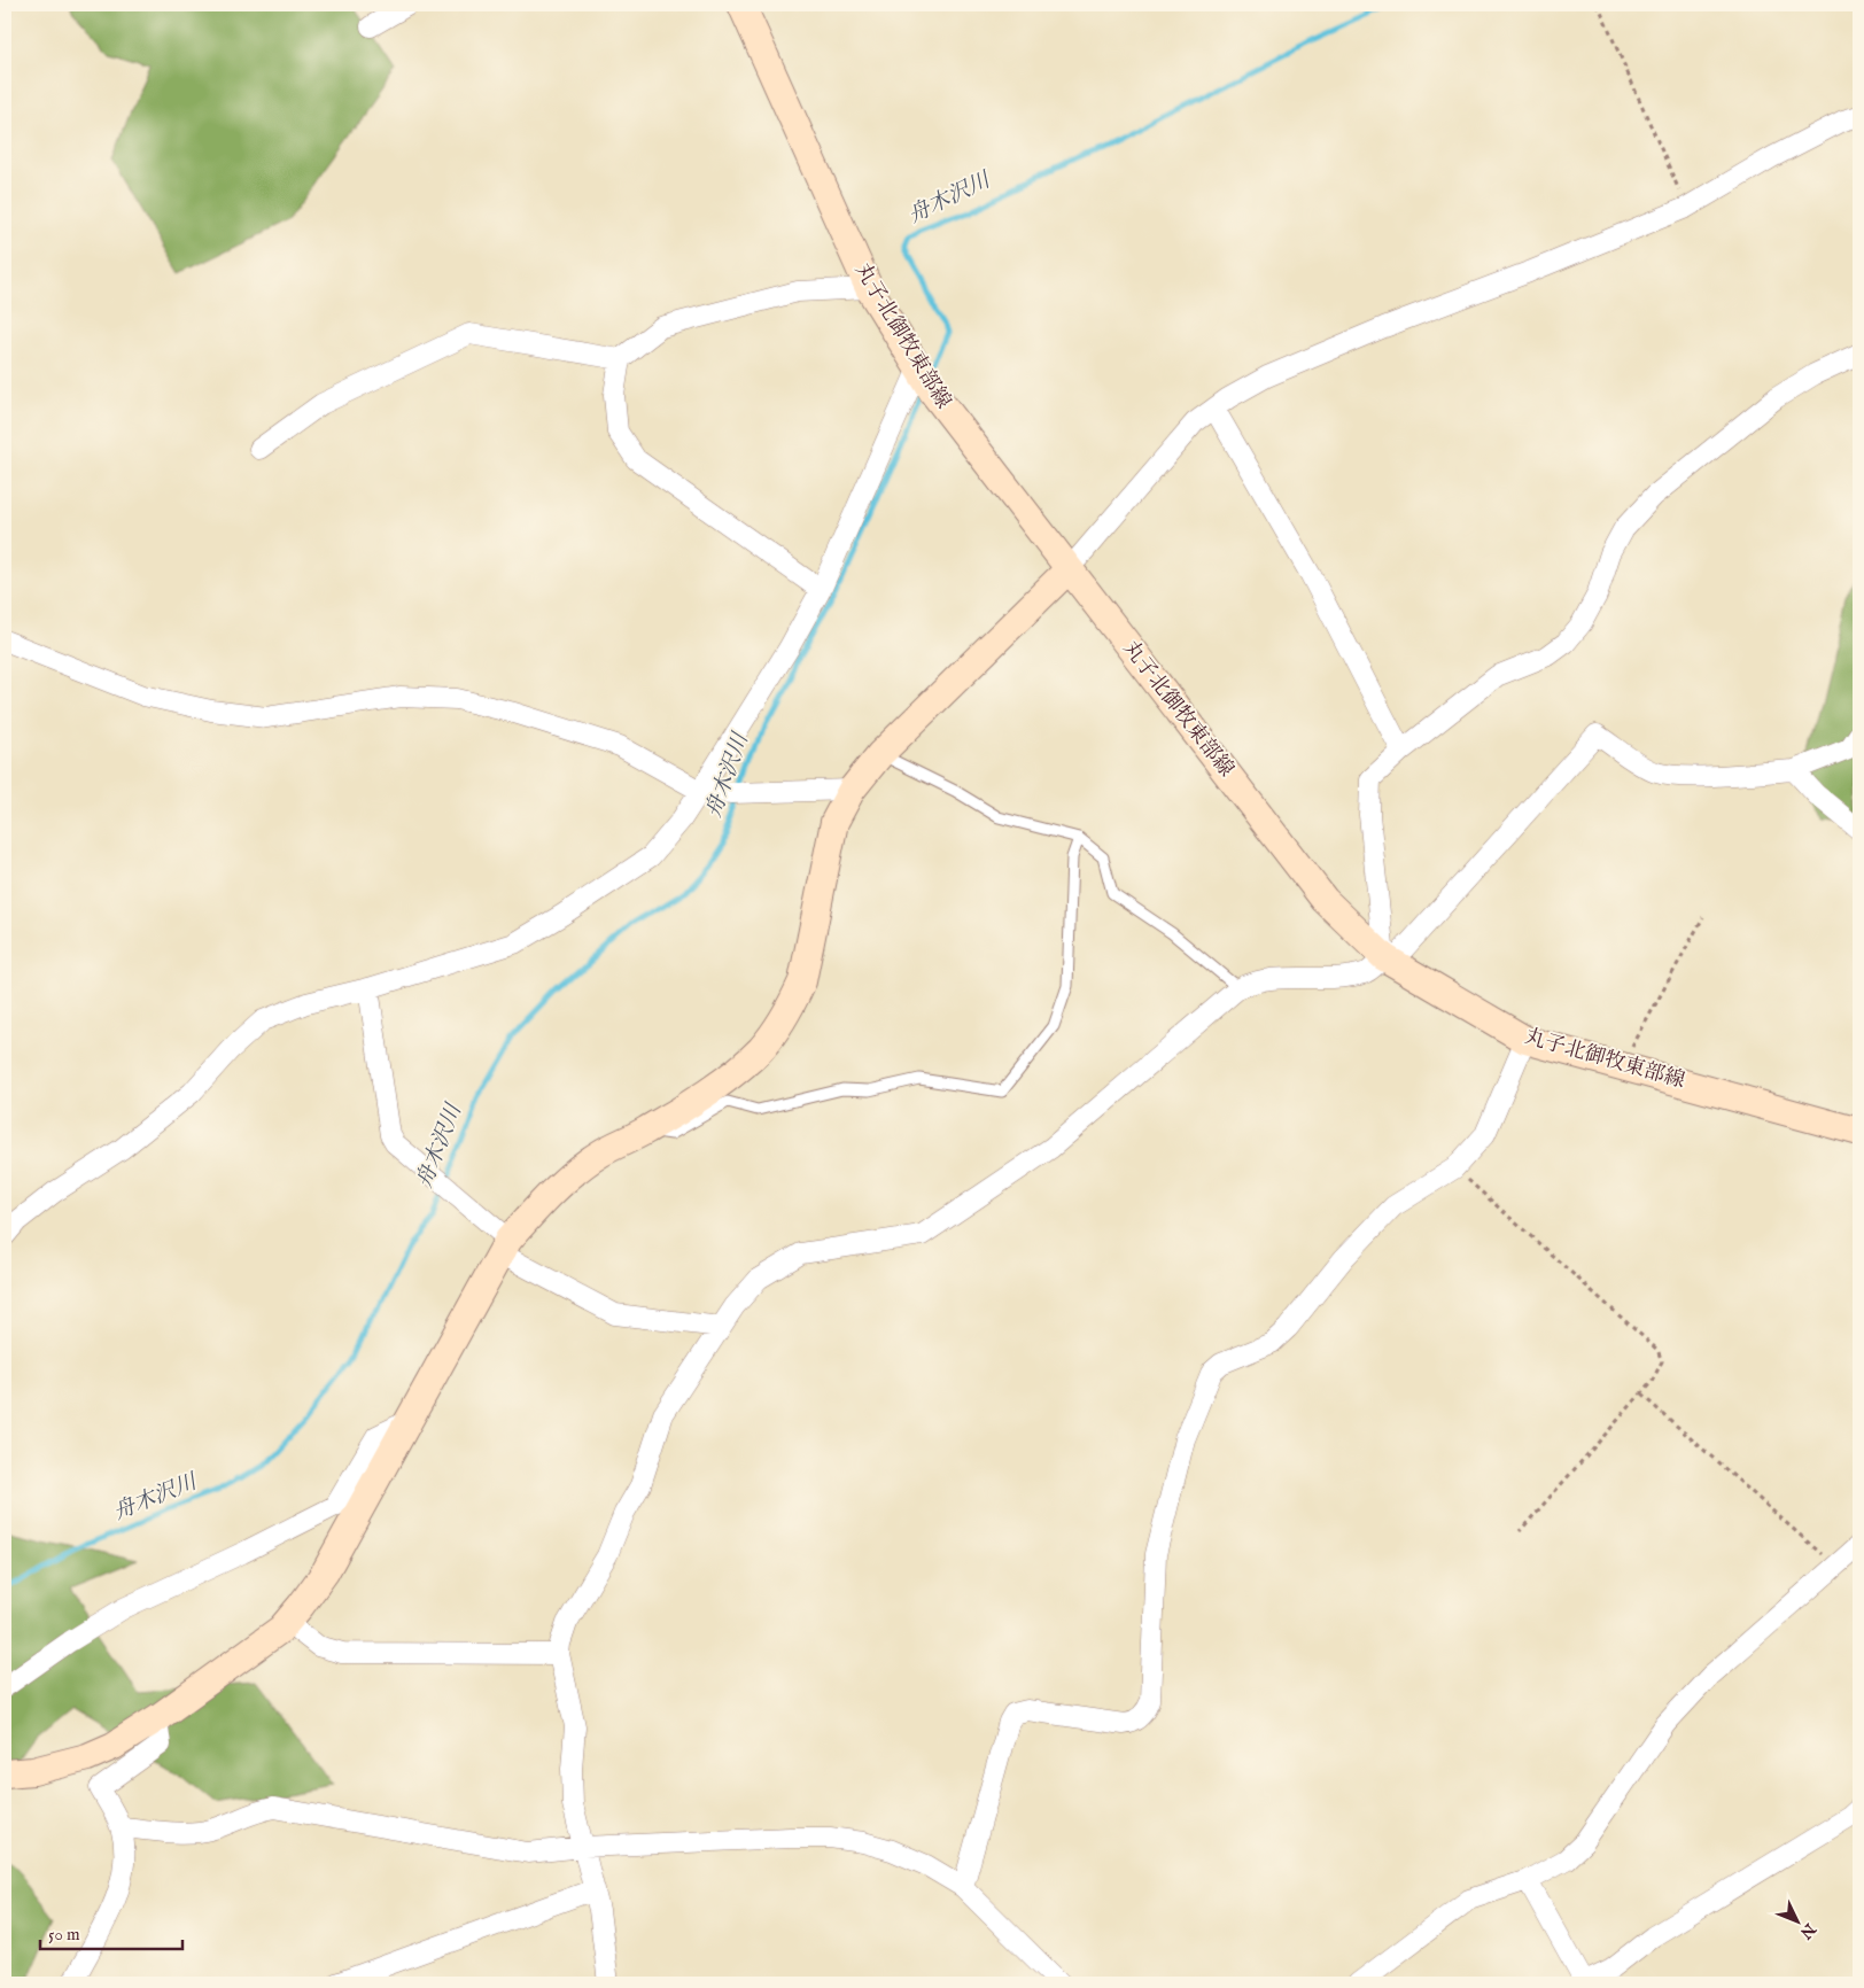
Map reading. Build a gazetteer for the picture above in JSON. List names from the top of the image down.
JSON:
{
  "streets": {
    "street": ["丸子北御牧東部線"]
  },
  "water": ["舟木沢川"],
  "scale_bar": "50 m",
  "north": "bottom right"
}
